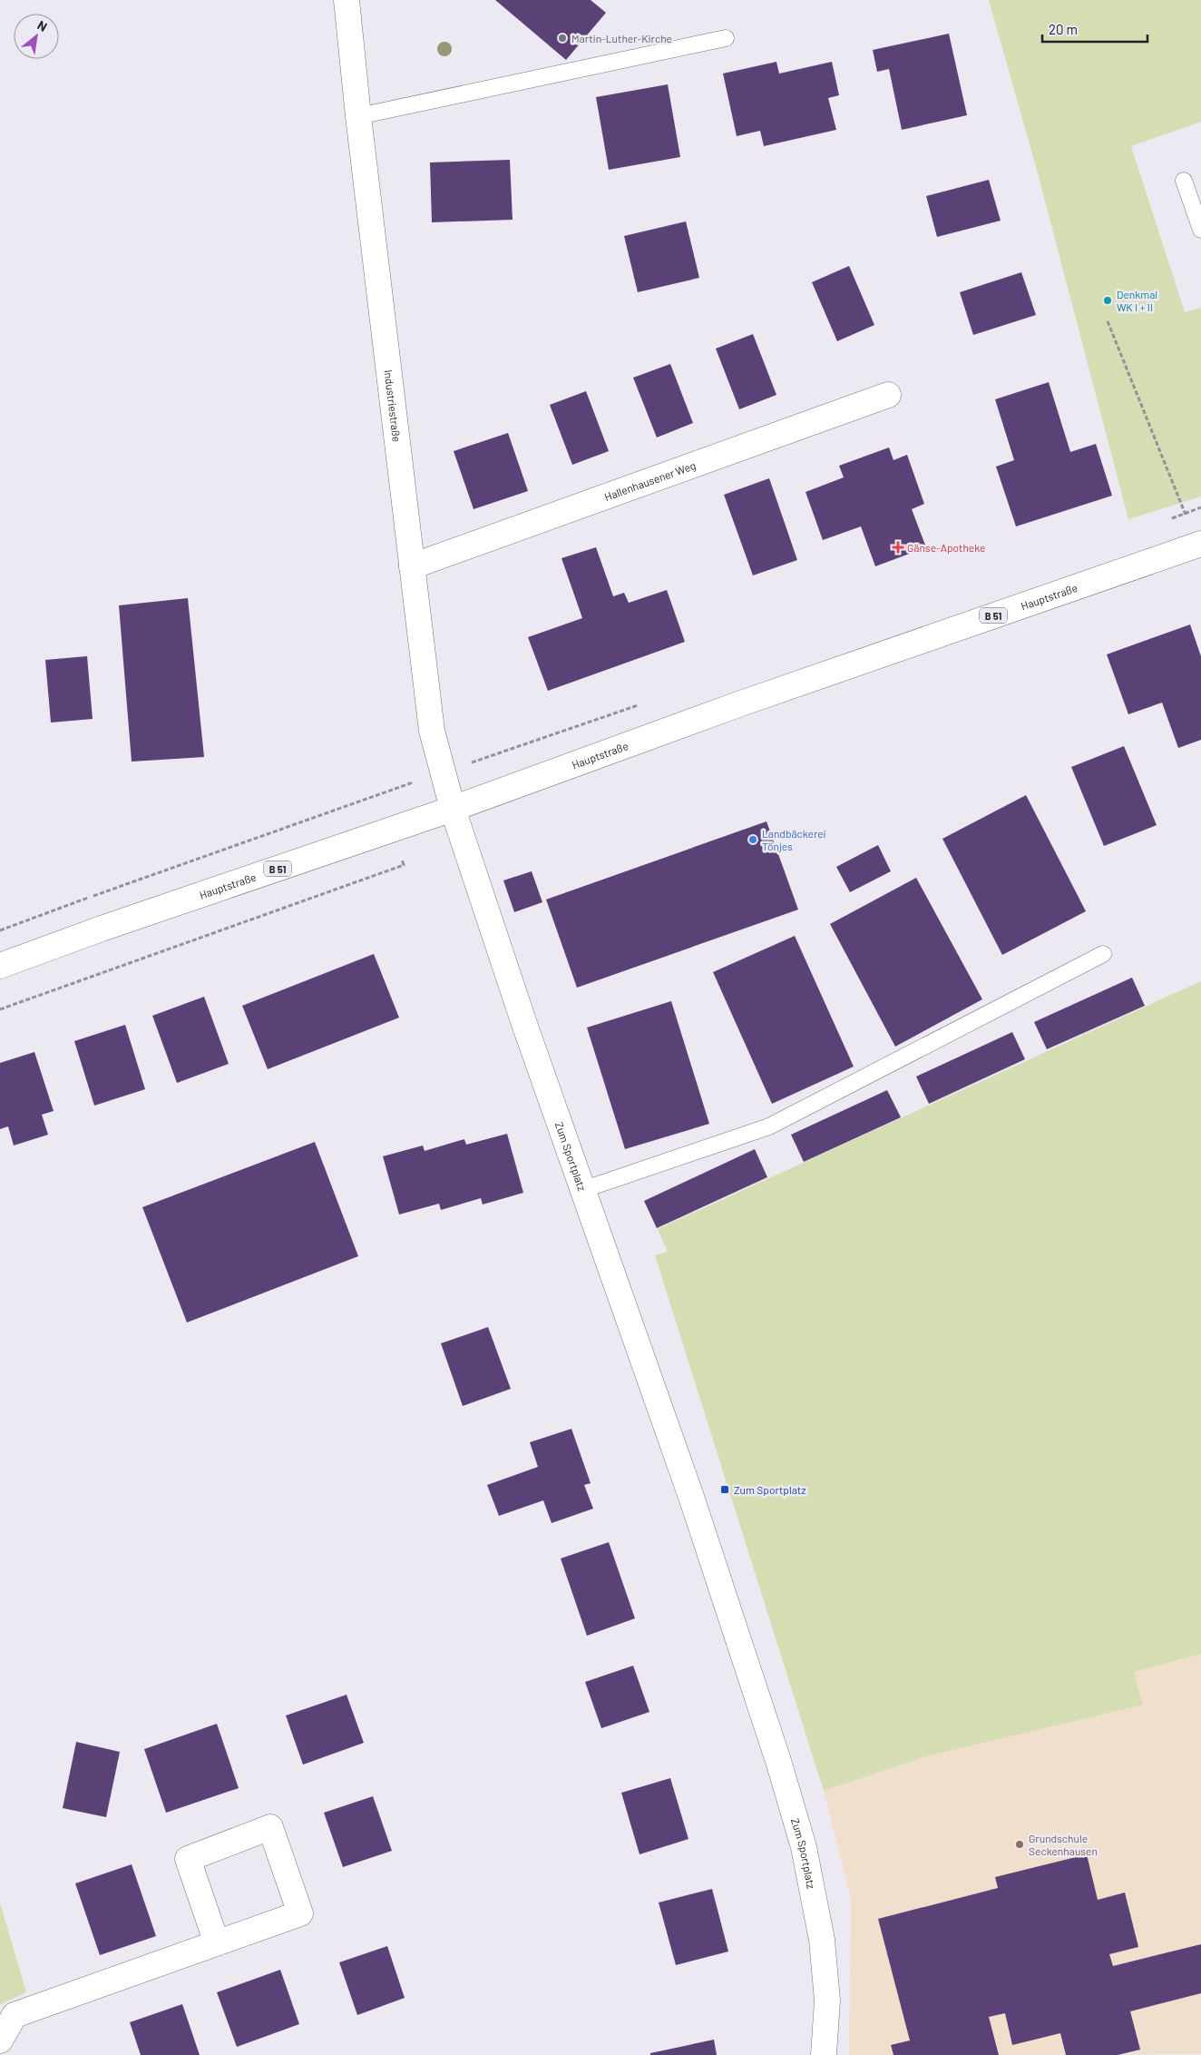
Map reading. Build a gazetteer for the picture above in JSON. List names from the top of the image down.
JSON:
{
  "streets": {
    "street": [
      "Industriestraße",
      "Hallenhausener Weg",
      "Hauptstraße",
      "B 51",
      "Zum Sportplatz"
    ]
  },
  "crossings": [
    ["Industriestraße", "Hallenhausener Weg"],
    ["Industriestraße", "Hauptstraße"],
    ["Industriestraße", "Zum Sportplatz"],
    ["Hauptstraße", "Zum Sportplatz"]
  ],
  "places": {
    "other": [
      "Martin-Luther-Kirche",
      "Denkmal WK I + II",
      "Landbäckerei Tönjes",
      "Grundschule Seckenhausen"
    ],
    "health": ["Gänse-Apotheke"],
    "transit": ["Zum Sportplatz"]
  },
  "scale_bar": "20 m",
  "north": "top right"
}
